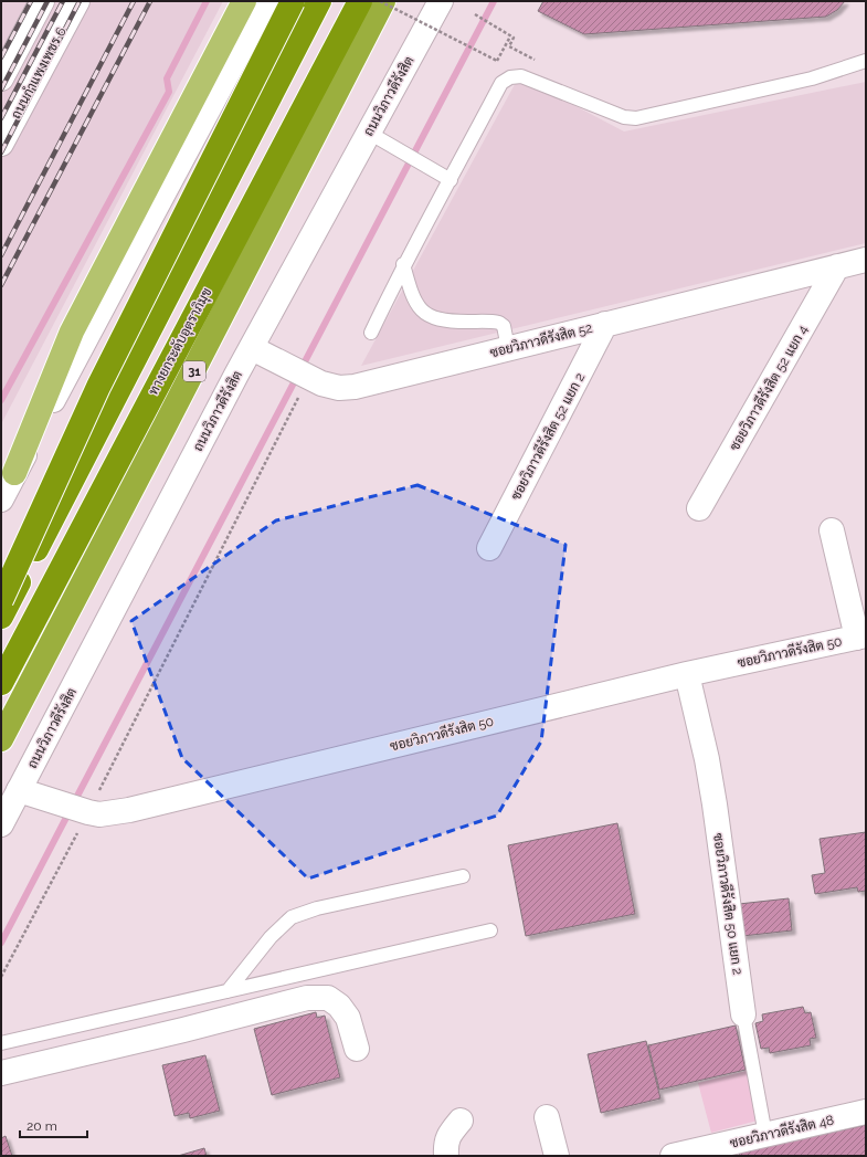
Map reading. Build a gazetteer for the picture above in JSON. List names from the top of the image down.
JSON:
{
  "streets": {
    "highway": ["ทางยกระดับอุตราภิมุข", "31"],
    "street": [
      "ถนนกำแพงเพชร 6",
      "ถนนวิภาวดีรังสิต",
      "ซอยวิภาวดีรังสิต 52",
      "ซอยวิภาวดีรังสิต 52 แยก 4",
      "ซอยวิภาวดีรังสิต 52 แยก 2",
      "ซอยวิภาวดีรังสิต 50",
      "ซอยวิภาวดีรังสิต 50 แยก 2",
      "ซอยวิภาวดีรังสิต 48"
    ]
  },
  "crossings": [
    ["ถนนวิภาวดีรังสิต", "ซอยวิภาวดีรังสิต 52"],
    ["ถนนวิภาวดีรังสิต", "ซอยวิภาวดีรังสิต 50"],
    ["ซอยวิภาวดีรังสิต 52", "ซอยวิภาวดีรังสิต 52 แยก 4"],
    ["ซอยวิภาวดีรังสิต 52", "ซอยวิภาวดีรังสิต 52 แยก 2"],
    ["ซอยวิภาวดีรังสิต 50", "ซอยวิภาวดีรังสิต 50 แยก 2"],
    ["ซอยวิภาวดีรังสิต 50 แยก 2", "ซอยวิภาวดีรังสิต 48"]
  ],
  "scale_bar": "20 m"
}
